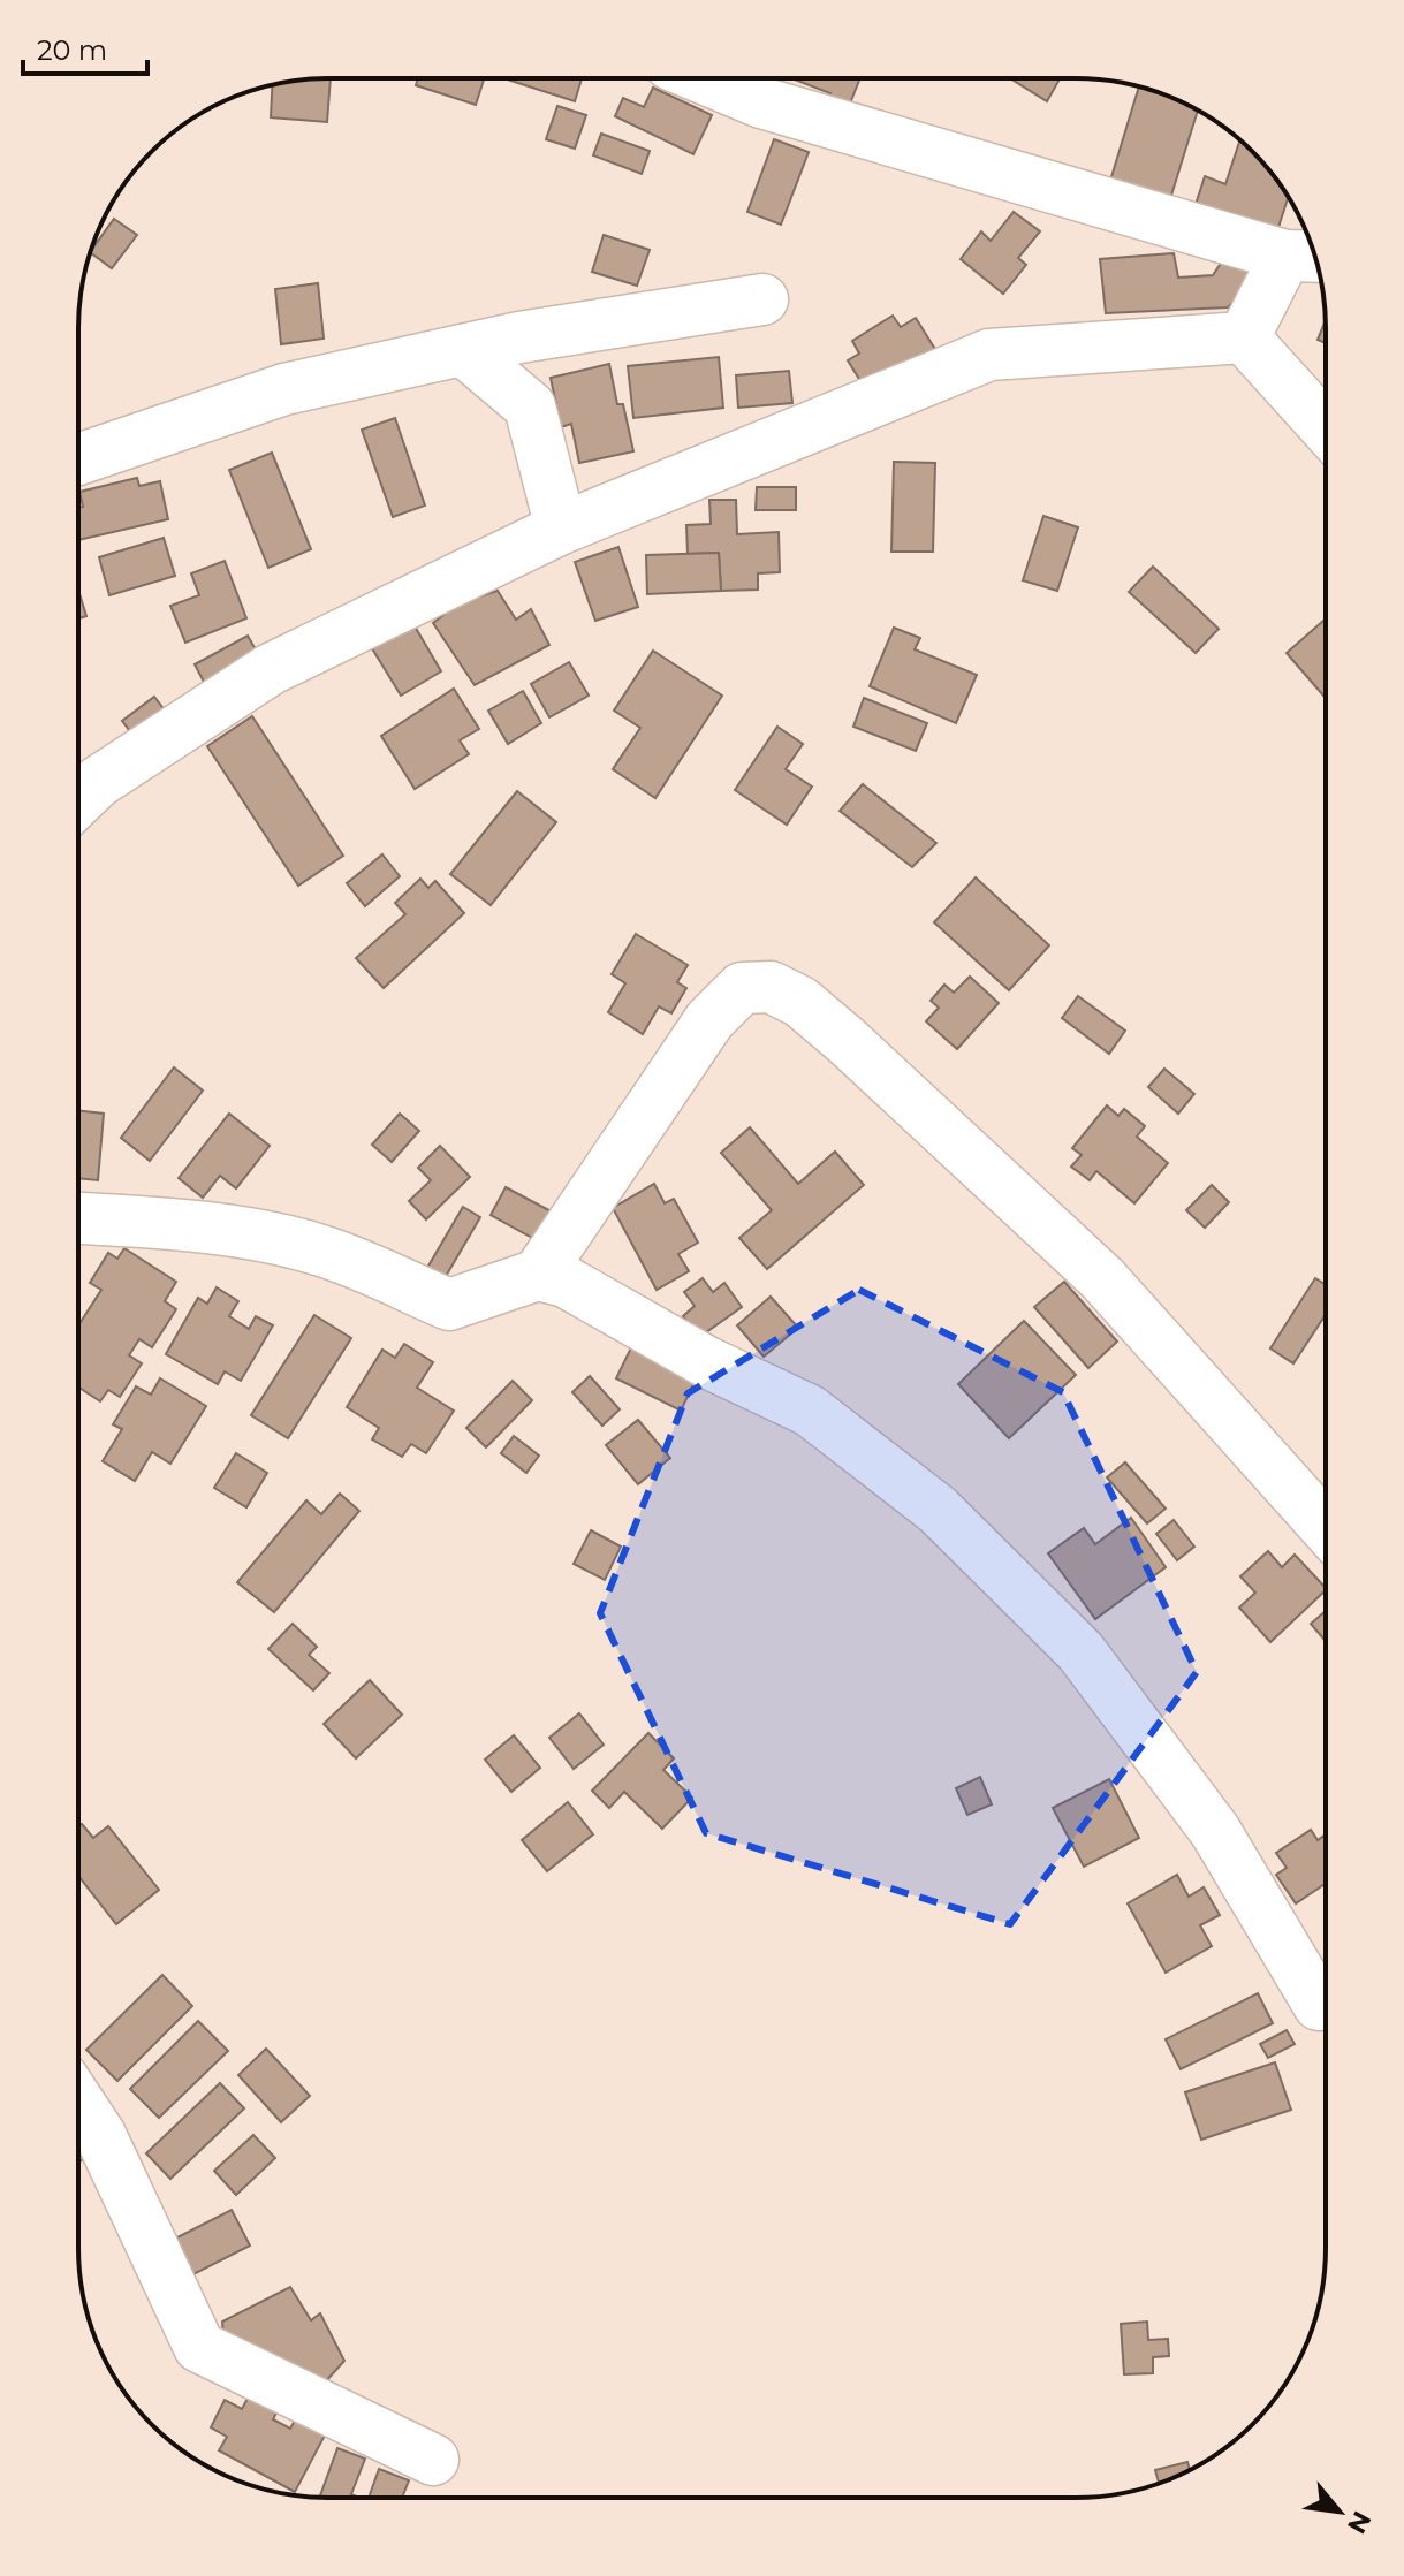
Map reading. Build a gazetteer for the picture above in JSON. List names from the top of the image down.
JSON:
{
  "scale_bar": "20 m",
  "north": "bottom right"
}
